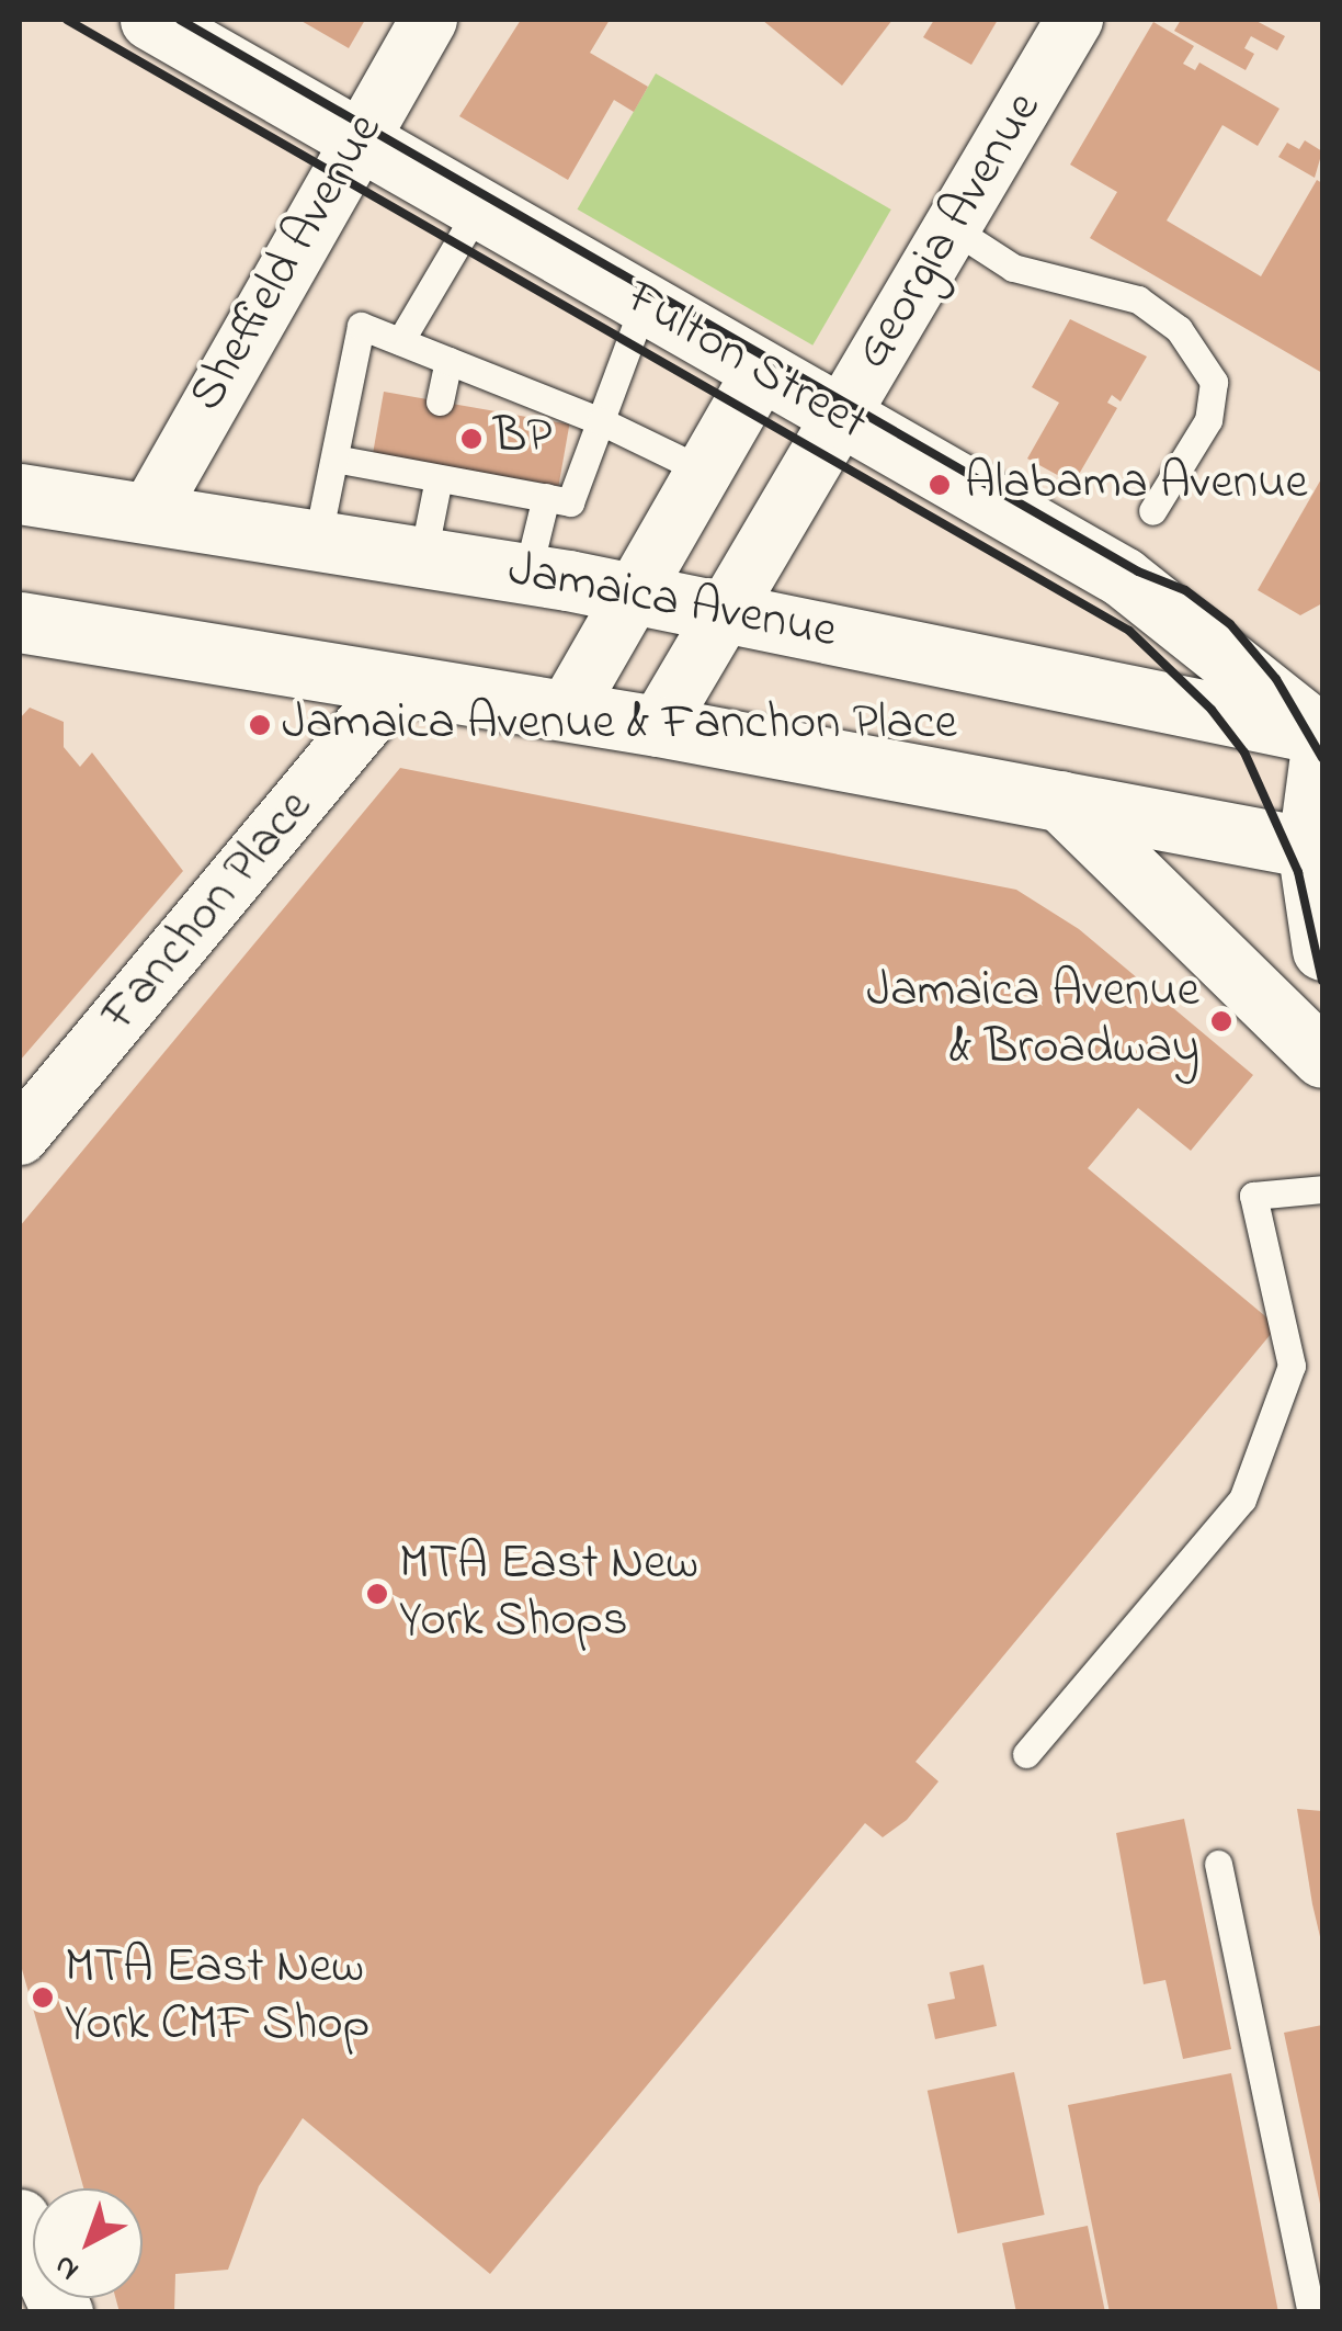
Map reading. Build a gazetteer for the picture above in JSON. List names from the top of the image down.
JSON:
{
  "streets": {
    "main road": ["Fulton Street", "Jamaica Avenue"],
    "street": ["Georgia Avenue", "Sheffield Avenue", "Fanchon Place"]
  },
  "crossings": [
    ["Georgia Avenue", "Fulton Street"],
    ["Georgia Avenue", "Jamaica Avenue"],
    ["Sheffield Avenue", "Fulton Street"],
    ["Sheffield Avenue", "Jamaica Avenue"],
    ["Fulton Street", "Jamaica Avenue"]
  ],
  "places": [
    "BP",
    "Alabama Avenue",
    "Jamaica Avenue & Fanchon Place",
    "Jamaica Avenue & Broadway",
    "MTA East New York Shops",
    "MTA East New York CMF Shop"
  ],
  "north": "bottom left"
}
